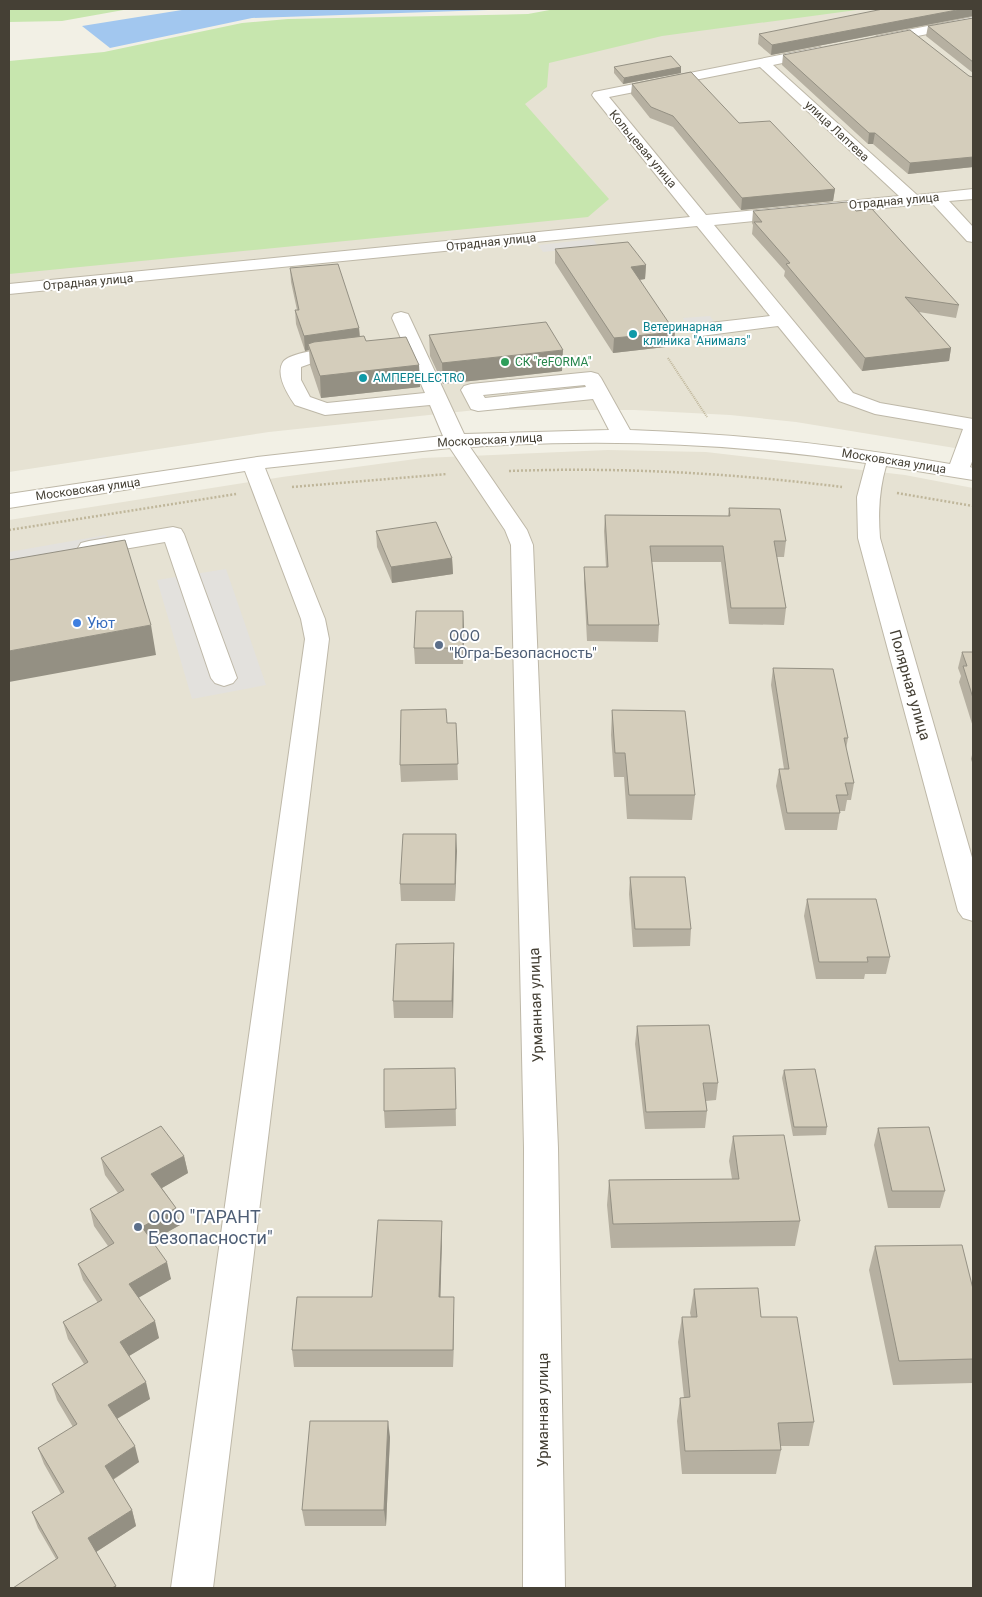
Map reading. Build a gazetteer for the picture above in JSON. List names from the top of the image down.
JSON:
{
  "streets": {
    "street": [
      "улица Лаптева",
      "Кольцевая улица",
      "Отрадная улица",
      "Московская улица",
      "Полярная улица",
      "Урманная улица"
    ]
  },
  "crossings": [
    ["улица Лаптева", "Кольцевая улица"],
    ["улица Лаптева", "Отрадная улица"],
    ["Кольцевая улица", "Отрадная улица"],
    ["Московская улица", "Полярная улица"],
    ["Московская улица", "Урманная улица"]
  ],
  "places": [
    "Ветеринарная клиника \"Анималз\"",
    "СК \"reFORMA\"",
    "АМПЕРELECTRO",
    "Уют",
    "ООО \"Югра-Безопасность\"",
    "ООО \"ГАРАНТ Безопасности\""
  ]
}
